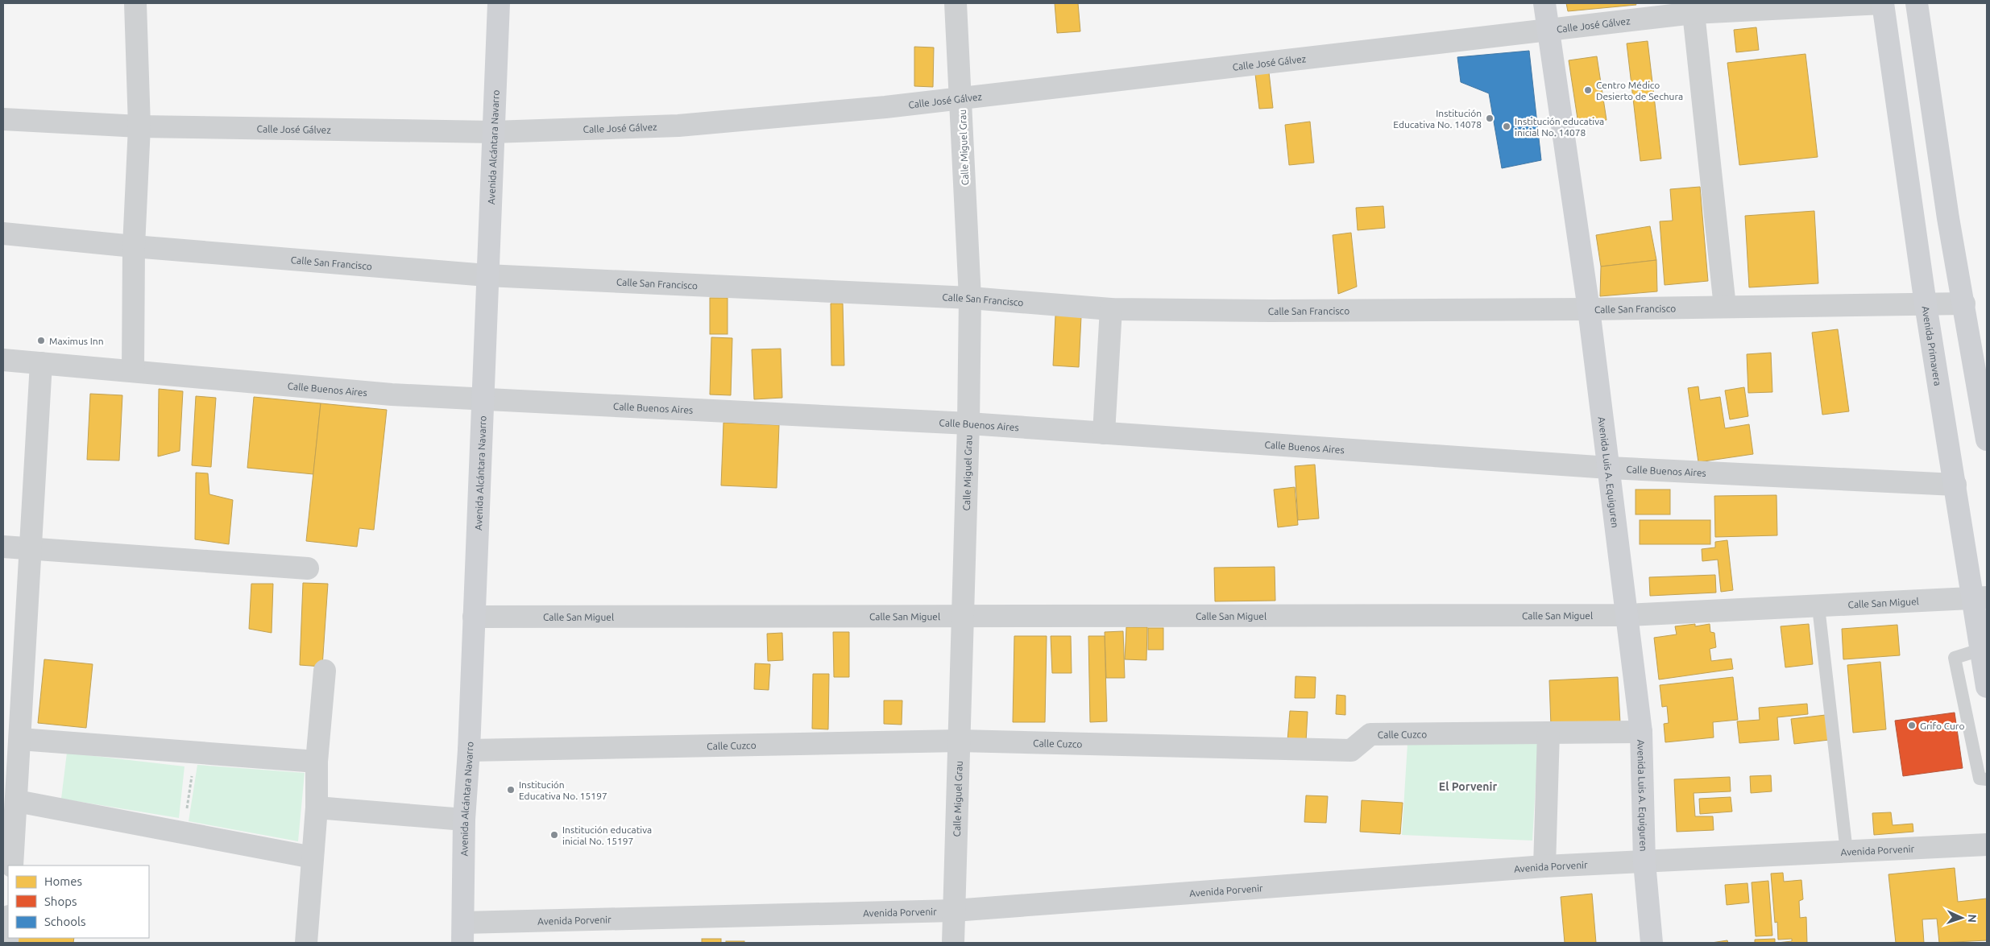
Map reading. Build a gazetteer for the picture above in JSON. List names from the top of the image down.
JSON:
{
  "streets": {
    "street": [
      "Calle José Gálvez",
      "Avenida Alcántara Navarro",
      "Calle Miguel Grau",
      "Calle San Francisco",
      "Avenida Primavera",
      "Calle Buenos Aires",
      "Avenida Luis A. Equiguren",
      "Calle San Miguel",
      "Calle Cuzco",
      "Avenida Porvenir"
    ]
  },
  "crossings": [
    ["Calle José Gálvez", "Avenida Alcántara Navarro"],
    ["Calle José Gálvez", "Calle Miguel Grau"],
    ["Calle José Gálvez", "Avenida Primavera"],
    ["Calle José Gálvez", "Avenida Luis A. Equiguren"],
    ["Avenida Alcántara Navarro", "Calle San Francisco"],
    ["Avenida Alcántara Navarro", "Calle Buenos Aires"],
    ["Avenida Alcántara Navarro", "Calle San Miguel"],
    ["Avenida Alcántara Navarro", "Calle Cuzco"],
    ["Avenida Alcántara Navarro", "Avenida Porvenir"],
    ["Calle Miguel Grau", "Calle San Francisco"],
    ["Calle Miguel Grau", "Calle Buenos Aires"],
    ["Calle Miguel Grau", "Calle San Miguel"],
    ["Calle Miguel Grau", "Calle Cuzco"],
    ["Calle Miguel Grau", "Avenida Porvenir"],
    ["Calle San Francisco", "Avenida Primavera"],
    ["Calle San Francisco", "Avenida Luis A. Equiguren"],
    ["Avenida Primavera", "Calle Buenos Aires"],
    ["Avenida Primavera", "Calle San Miguel"],
    ["Calle Buenos Aires", "Avenida Luis A. Equiguren"],
    ["Avenida Luis A. Equiguren", "Calle San Miguel"],
    ["Avenida Luis A. Equiguren", "Calle Cuzco"],
    ["Avenida Luis A. Equiguren", "Avenida Porvenir"]
  ],
  "districts": ["El Porvenir"],
  "places": [
    "Centro Médico Desierto de Sechura",
    "Institución Educativa No. 14078",
    "Institución educativa inicial No. 14078",
    "Maximus Inn",
    "Grifo Curo",
    "Institución Educativa No. 15197",
    "Institución educativa inicial No. 15197"
  ],
  "legend": ["Homes", "Shops", "Schools"],
  "north": "right"
}
